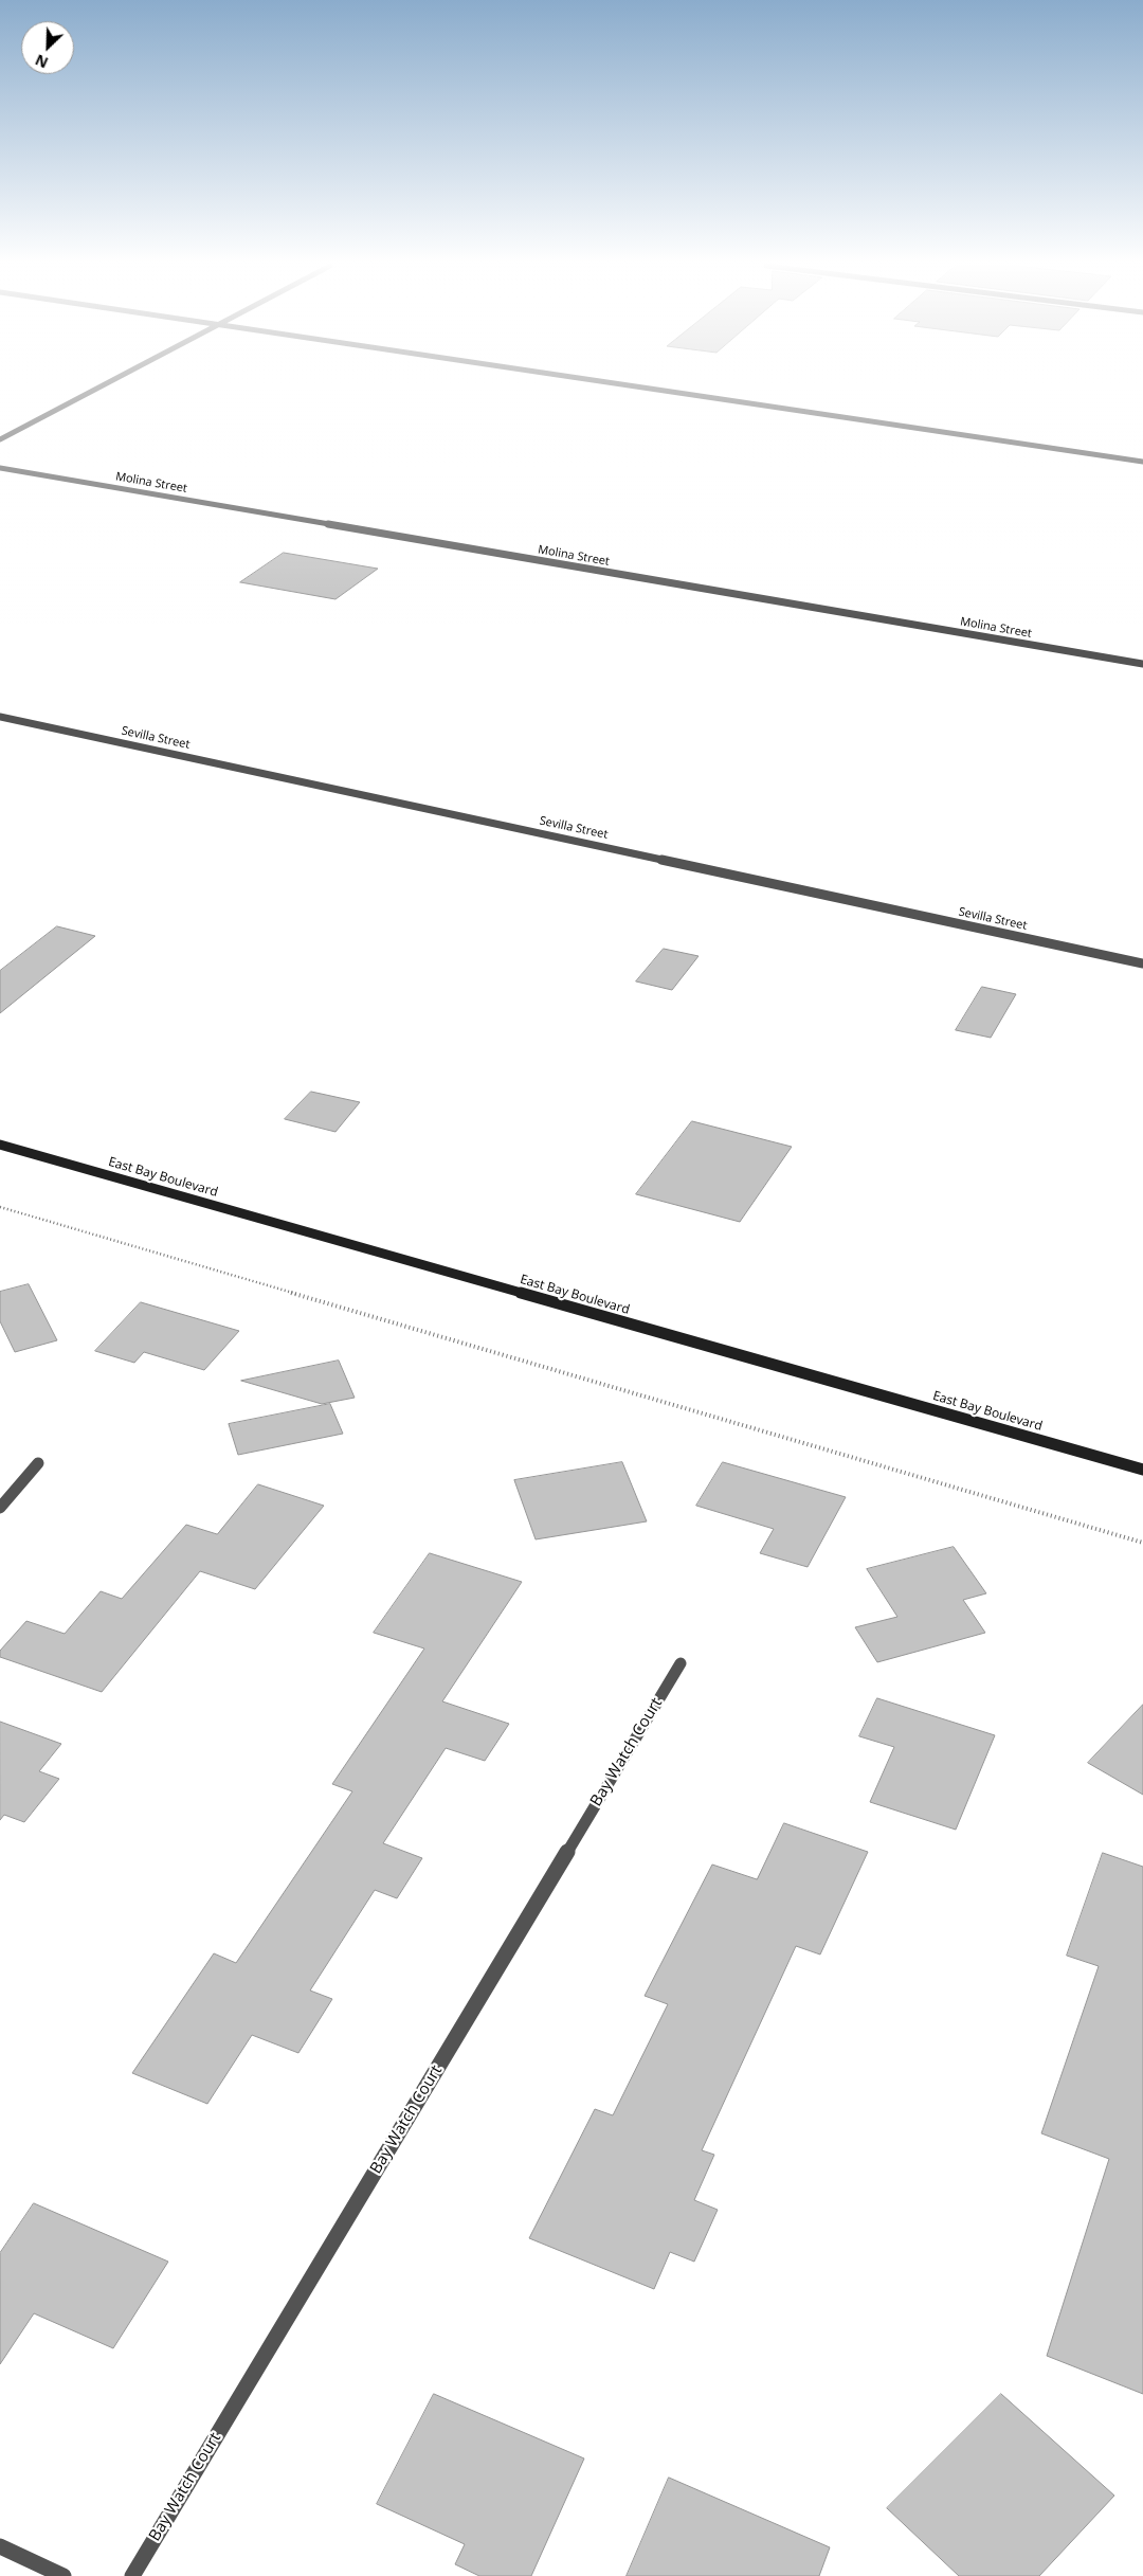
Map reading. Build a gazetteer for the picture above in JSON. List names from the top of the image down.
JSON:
{
  "streets": {
    "main road": ["East Bay Boulevard"],
    "street": ["Molina Street", "Sevilla Street", "Bay Watch Court"]
  },
  "north": "bottom left"
}
